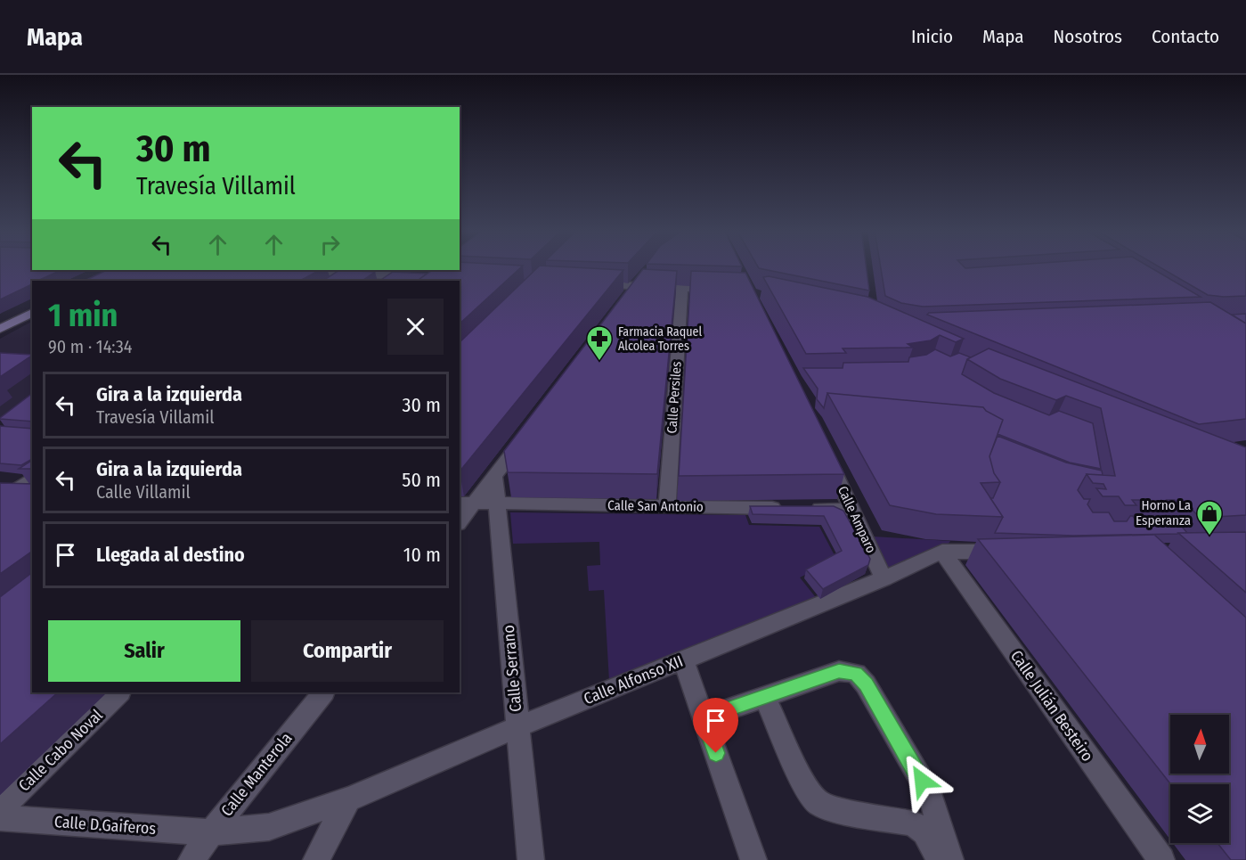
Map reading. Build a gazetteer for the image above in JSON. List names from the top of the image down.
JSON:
{
  "streets": {
    "street": [
      "Calle Persiles",
      "Calle San Antonio",
      "Calle Amparo",
      "Calle Serrano",
      "Calle Alfonso XII",
      "Calle Julián Besteiro",
      "Calle Cabo Noval",
      "Calle Manterola",
      "Calle D.Gaiferos"
    ]
  },
  "crossings": [
    ["Calle Persiles", "Calle San Antonio"],
    ["Calle San Antonio", "Calle Amparo"],
    ["Calle San Antonio", "Calle Serrano"],
    ["Calle Amparo", "Calle Alfonso XII"],
    ["Calle Serrano", "Calle Alfonso XII"],
    ["Calle Alfonso XII", "Calle Julián Besteiro"],
    ["Calle Alfonso XII", "Calle Manterola"],
    ["Calle Alfonso XII", "Calle D.Gaiferos"],
    ["Calle Manterola", "Calle D.Gaiferos"]
  ],
  "places": {
    "pharmacy": ["Farmacia Raquel Alcolea Torres"],
    "shop": ["Horno La Esperanza"]
  },
  "north": "top",
  "page": {
    "header": "Mapa",
    "nav": [
      "Inicio",
      "Mapa",
      "Nosotros",
      "Contacto"
    ],
    "turn": ["30 m", "Travesía Villamil"],
    "heading": ["1 min", "90 m · 14:34"],
    "list": [
      {
        "name": "Gira a la izquierda",
        "note": "Travesía Villamil",
        "value": "30 m"
      },
      {
        "name": "Gira a la izquierda",
        "note": "Calle Villamil",
        "value": "50 m"
      },
      {
        "name": "Llegada al destino",
        "value": "10 m"
      }
    ],
    "buttons": ["Salir", "Compartir"]
  }
}
